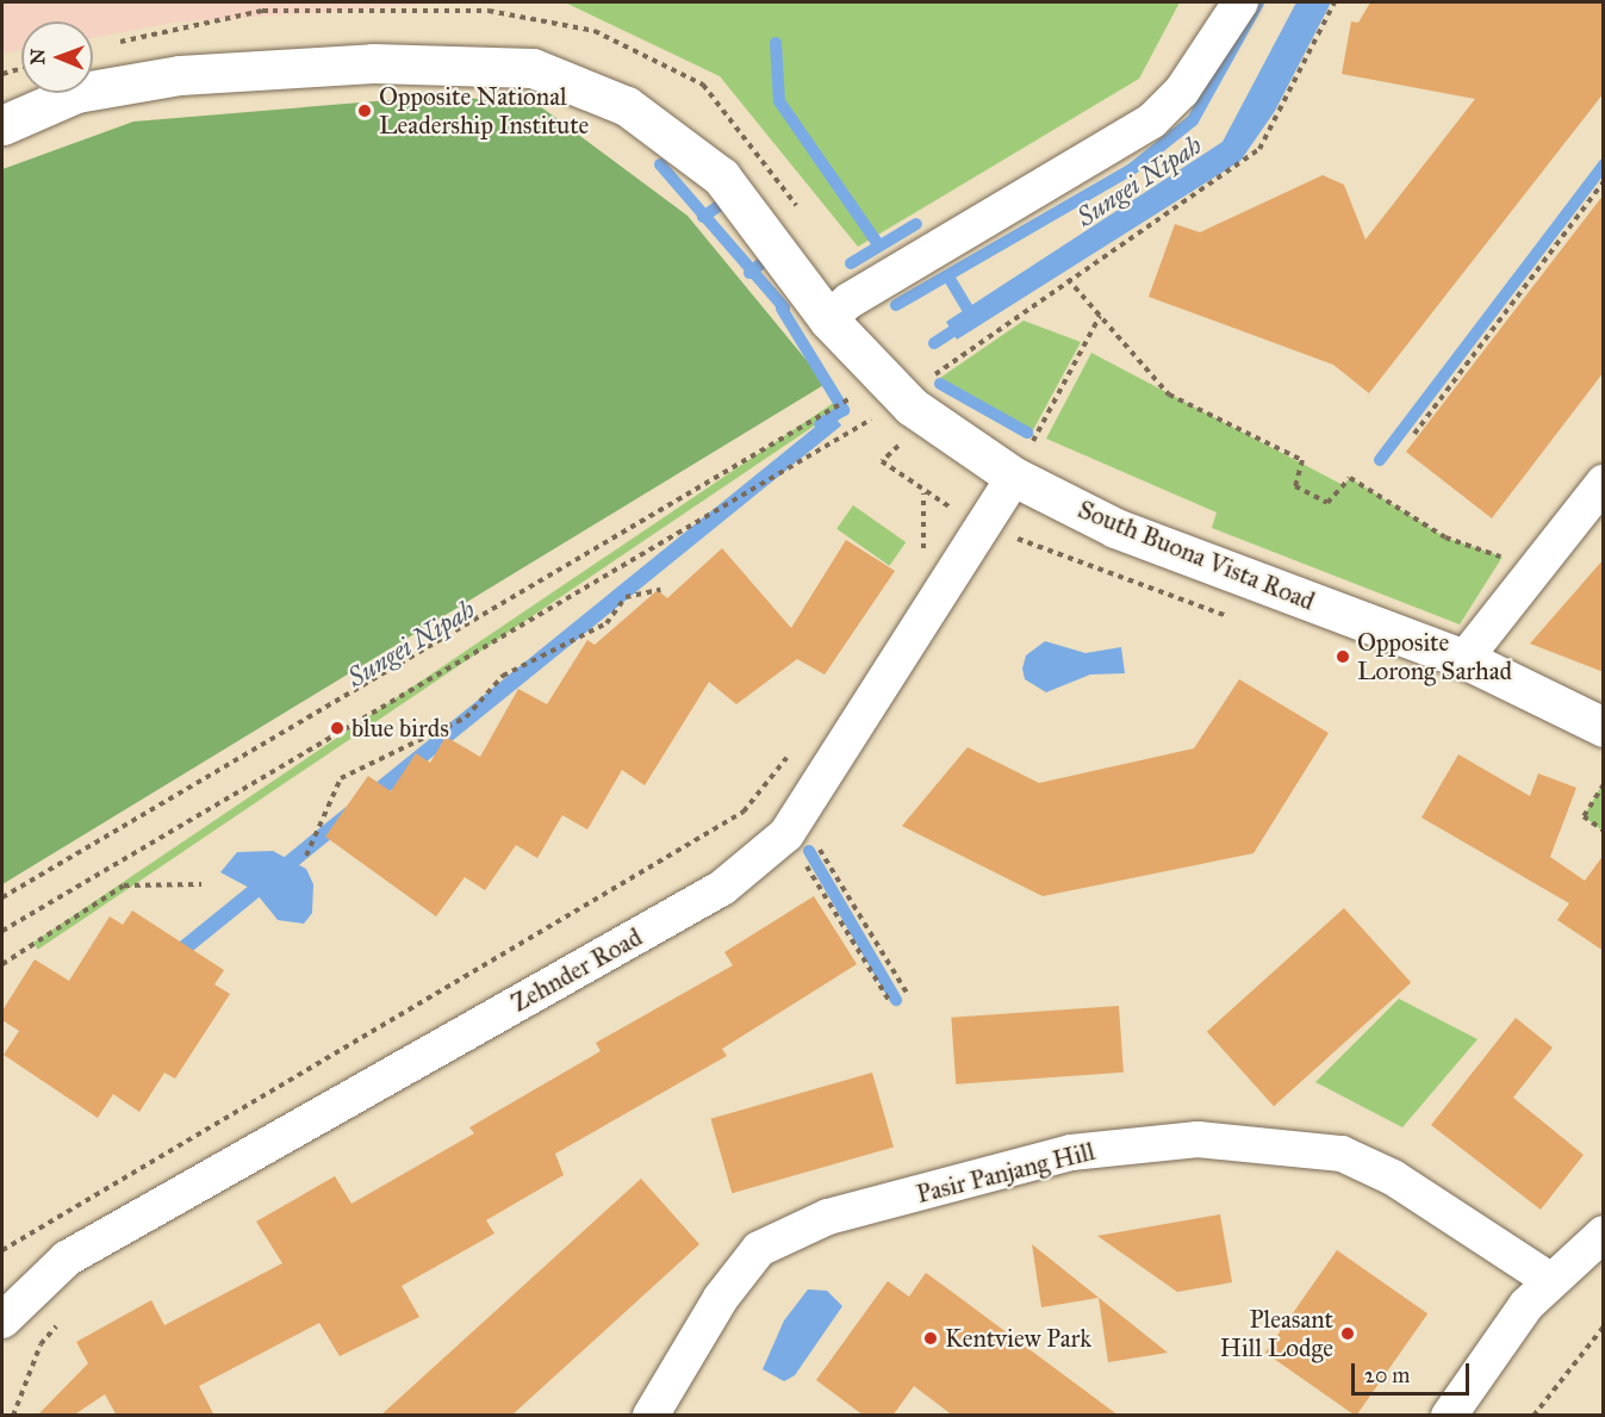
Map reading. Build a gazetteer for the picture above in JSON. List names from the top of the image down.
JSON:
{
  "streets": {
    "street": ["South Buona Vista Road", "Zehnder Road", "Pasir Panjang Hill"]
  },
  "crossings": [
    ["South Buona Vista Road", "Zehnder Road"]
  ],
  "water": ["Sungei Nipah"],
  "places": [
    "Opposite National Leadership Institute",
    "Opposite Lorong Sarhad",
    "blue birds",
    "Pleasant Hill Lodge",
    "Kentview Park"
  ],
  "scale_bar": "20 m",
  "north": "left"
}
